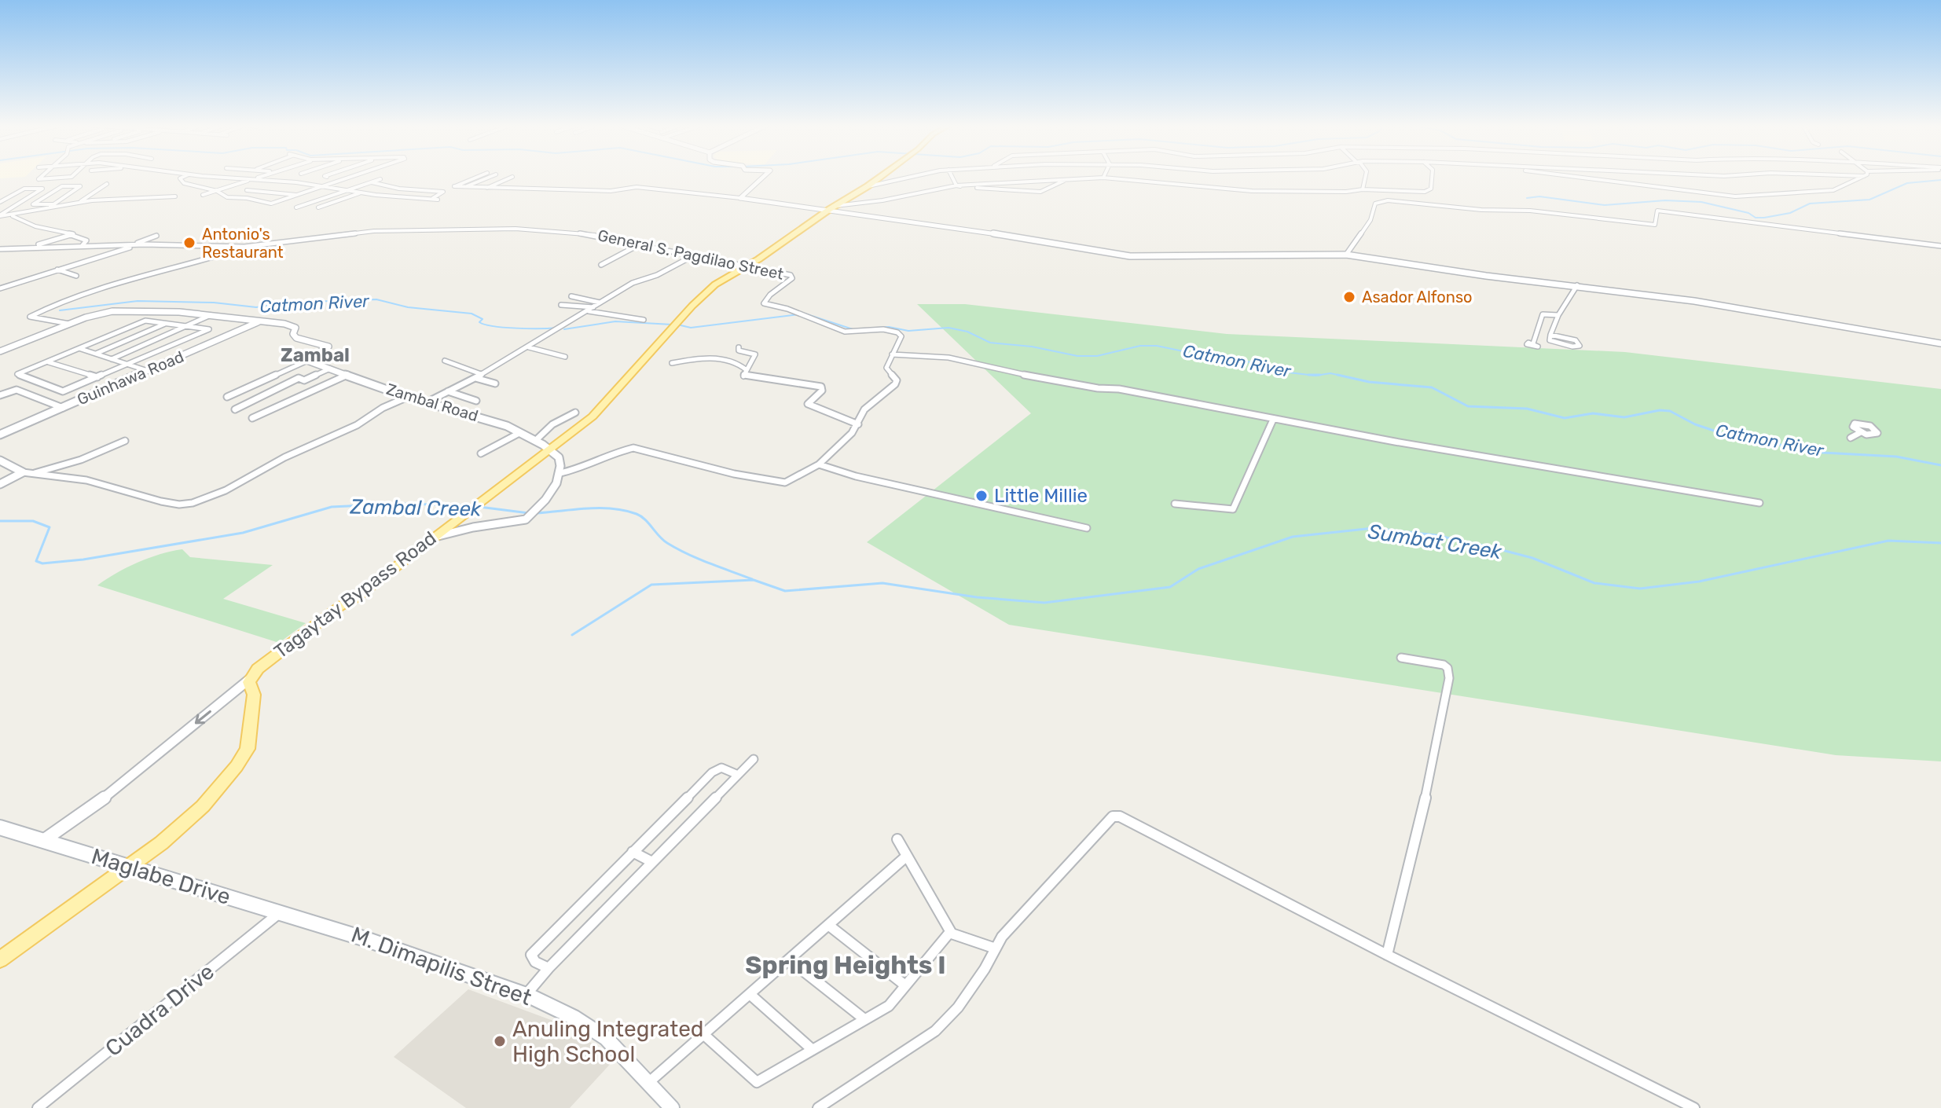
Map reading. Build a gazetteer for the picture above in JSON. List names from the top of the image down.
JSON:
{
  "streets": {
    "main road": ["Tagaytay Bypass Road", "Maglabe Drive", "M. Dimapilis Street"],
    "street": [
      "General S. Pagdilao Street",
      "Guinhawa Road",
      "Zambal Road",
      "Cuadra Drive"
    ]
  },
  "crossings": [
    ["General S. Pagdilao Street", "Tagaytay Bypass Road"],
    ["Zambal Road", "Tagaytay Bypass Road"],
    ["Maglabe Drive", "M. Dimapilis Street"],
    ["Maglabe Drive", "Cuadra Drive"]
  ],
  "districts": ["Zambal", "Spring Heights I"],
  "water": ["Catmon River", "Zambal Creek", "Sumbat Creek"],
  "places": [
    "Antonio's Restaurant",
    "Asador Alfonso",
    "Little Millie",
    "Anuling Integrated High School"
  ]
}
